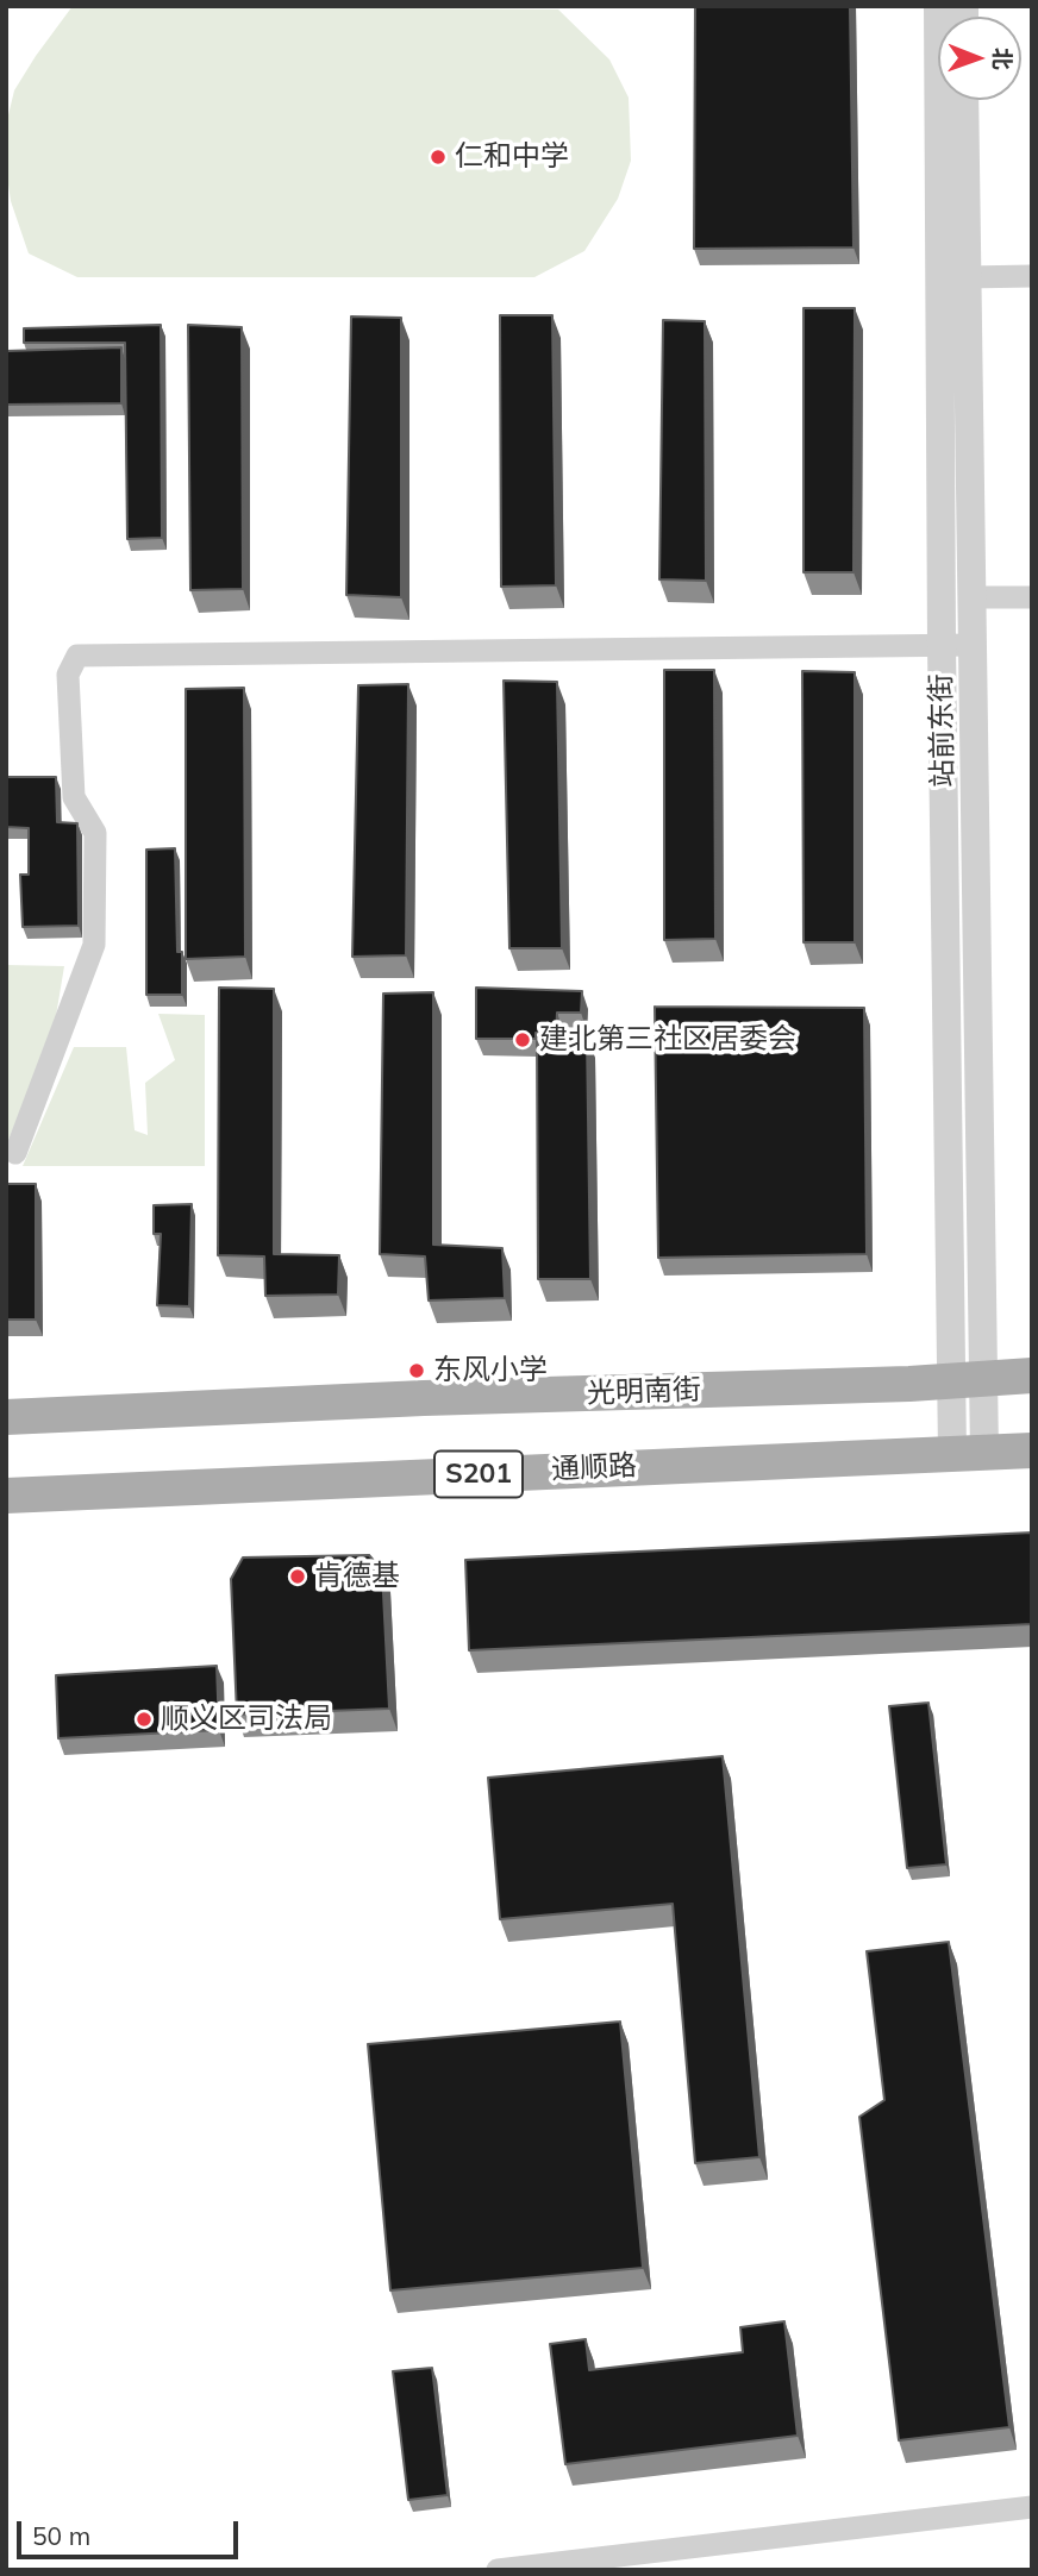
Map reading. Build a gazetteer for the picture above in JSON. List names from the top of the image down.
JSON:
{
  "streets": {
    "main road": ["光明南街", "通顺路", "S201"],
    "street": ["站前东街"]
  },
  "crossings": [
    ["站前东街", "光明南街"],
    ["站前东街", "通顺路"]
  ],
  "places": [
    "仁和中学",
    "建北第三社区居委会",
    "东风小学",
    "肯德基",
    "顺义区司法局"
  ],
  "scale_bar": "50 m",
  "north": "right"
}
